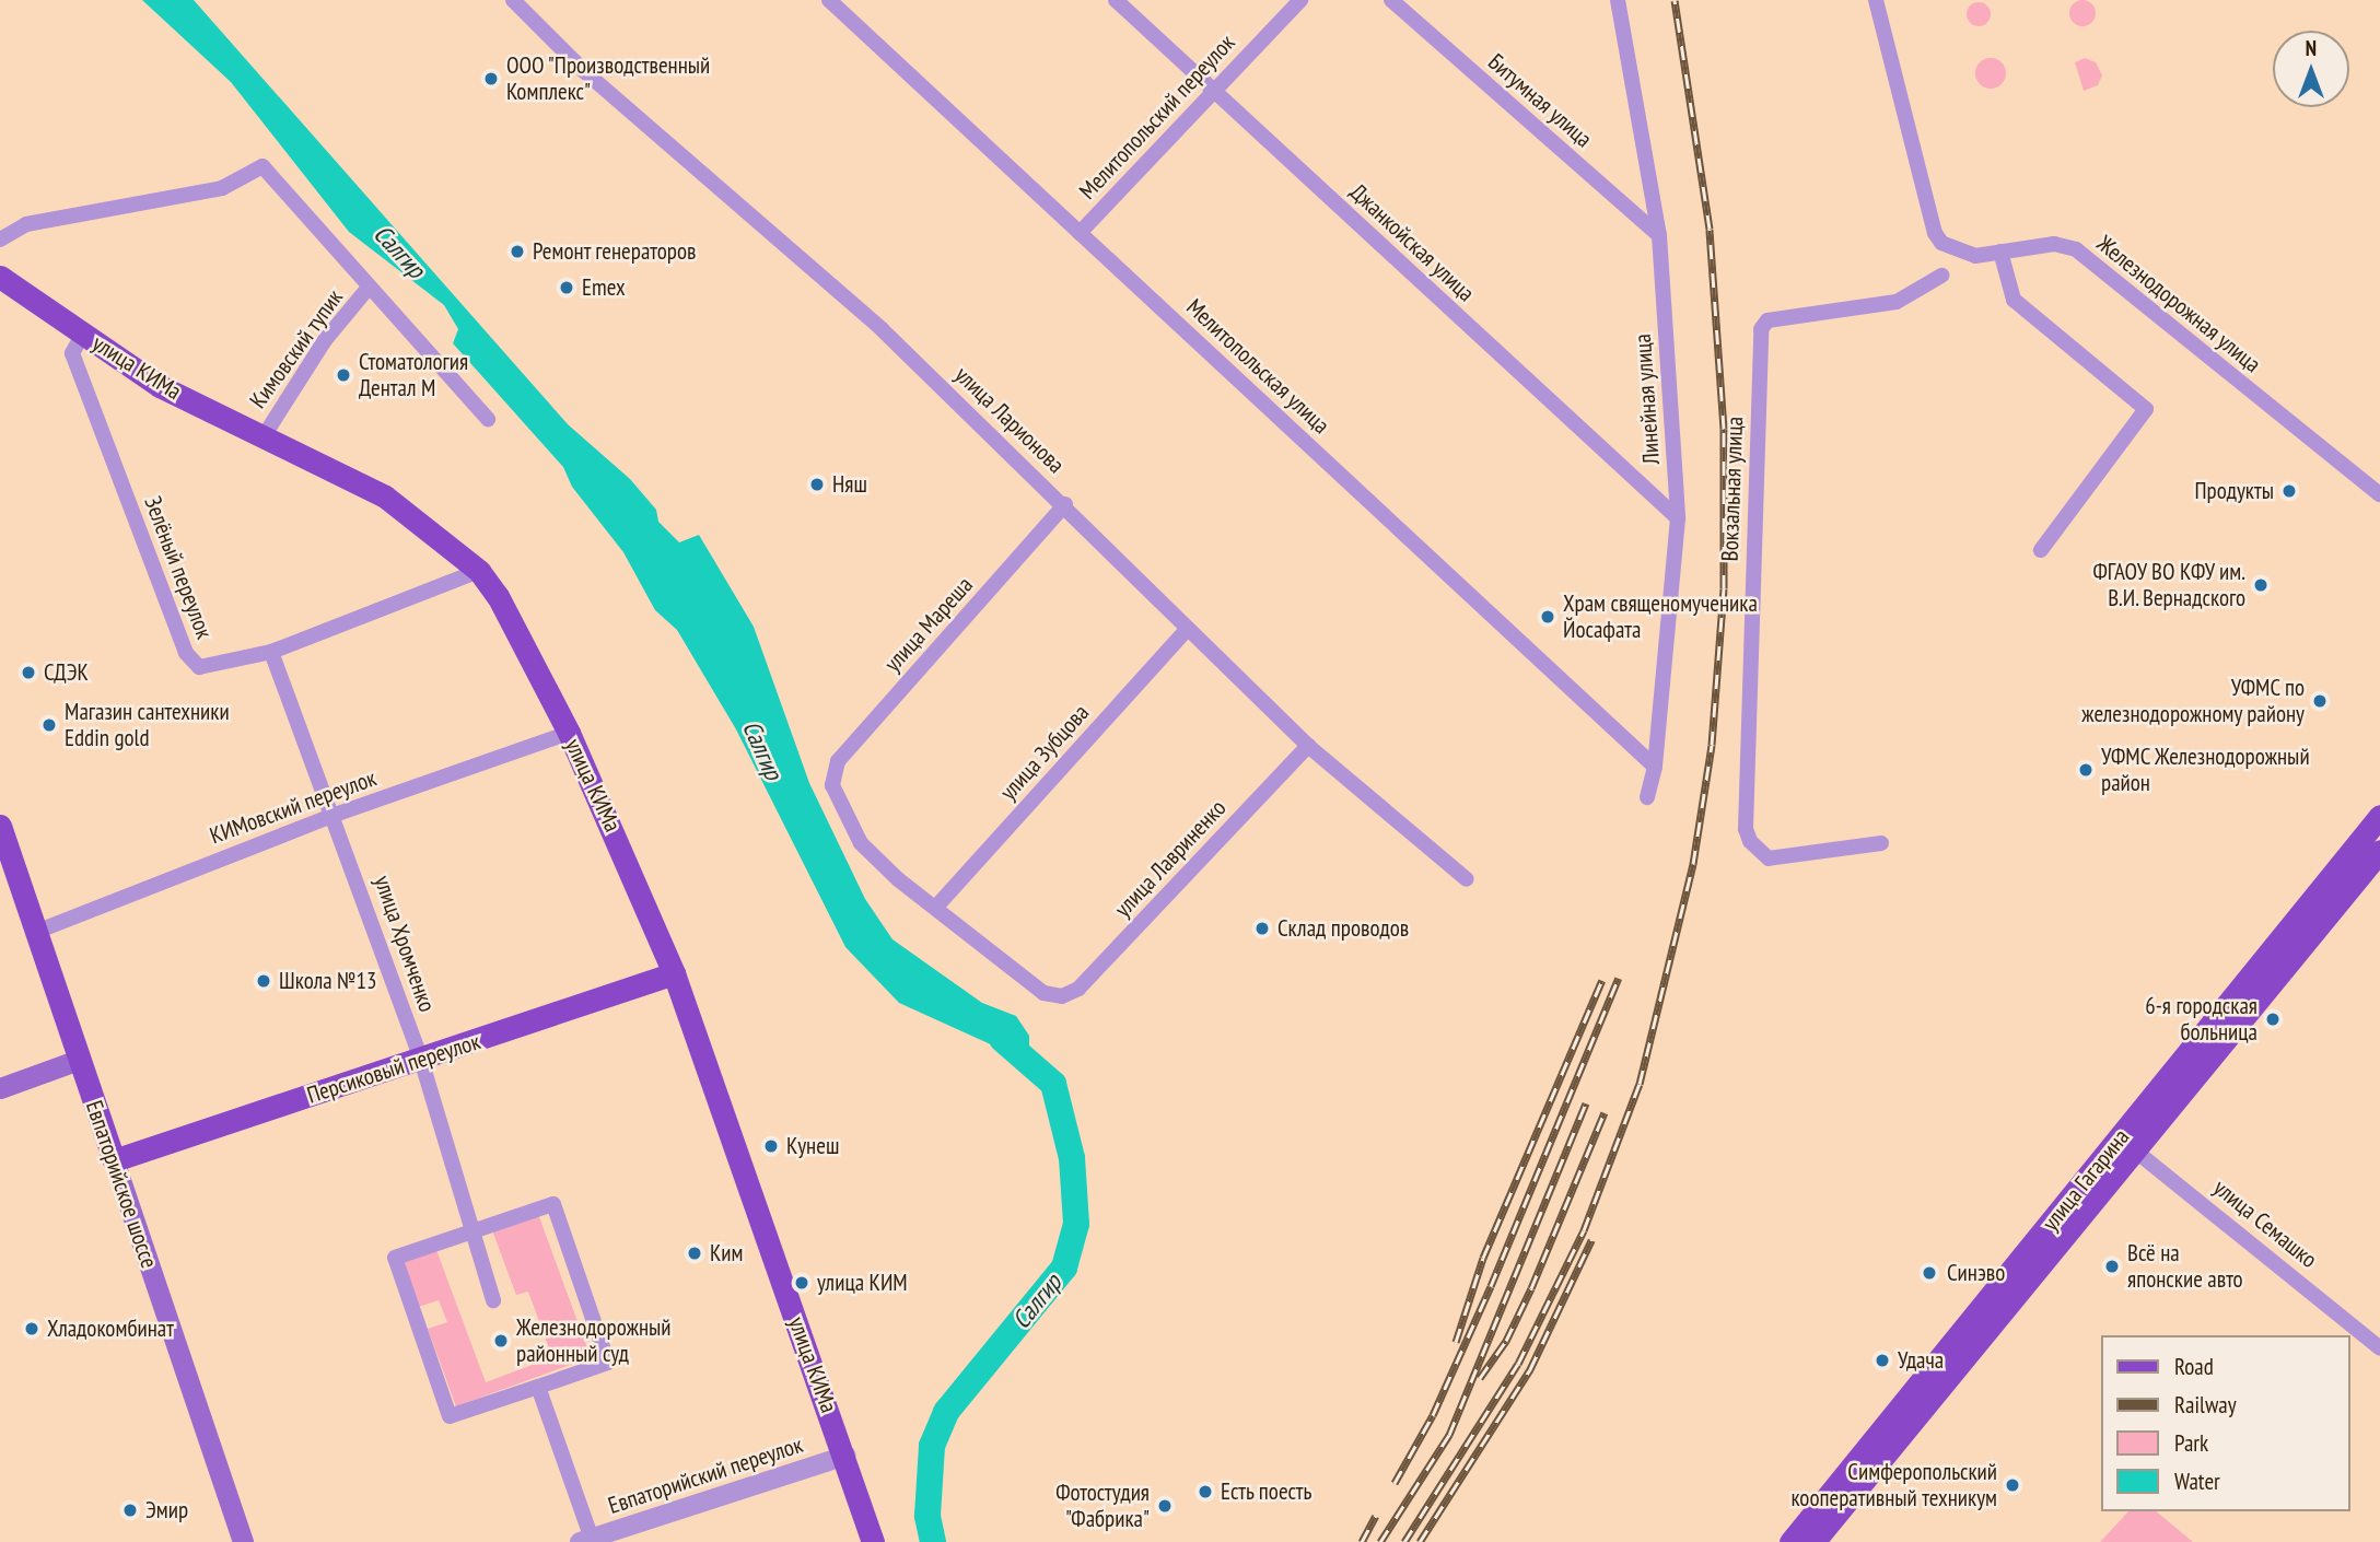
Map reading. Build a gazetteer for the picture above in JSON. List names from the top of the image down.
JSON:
{
  "streets": {
    "main road": [
      "улица КИМа",
      "Персиковый переулок",
      "улица Гагарина",
      "Евпаторийское шоссе"
    ],
    "street": [
      "Битумная улица",
      "Мелитопольский переулок",
      "Джанкойская улица",
      "Железнодорожная улица",
      "Кимовский тупик",
      "Мелитопольская улица",
      "Линейная улица",
      "улица Ларионова",
      "Вокзальная улица",
      "Зелёный переулок",
      "улица Мареша",
      "улица Зубцова",
      "КИМовский переулок",
      "улица Лавриненко",
      "улица Хромченко",
      "улица Семашко",
      "Евпаторийский переулок"
    ]
  },
  "crossings": [
    ["Битумная улица", "Линейная улица"],
    ["Мелитопольский переулок", "Джанкойская улица"],
    ["Мелитопольский переулок", "Мелитопольская улица"],
    ["Джанкойская улица", "Линейная улица"],
    ["Кимовский тупик", "улица КИМа"],
    ["Мелитопольская улица", "Линейная улица"],
    ["улица КИМа", "Зелёный переулок"],
    ["улица КИМа", "КИМовский переулок"],
    ["улица КИМа", "Персиковый переулок"],
    ["улица КИМа", "Евпаторийский переулок"],
    ["улица Ларионова", "улица Мареша"],
    ["улица Ларионова", "улица Зубцова"],
    ["улица Ларионова", "улица Лавриненко"],
    ["Зелёный переулок", "улица Хромченко"],
    ["улица Мареша", "улица Зубцова"],
    ["улица Мареша", "улица Лавриненко"],
    ["улица Зубцова", "улица Лавриненко"],
    ["КИМовский переулок", "улица Хромченко"],
    ["КИМовский переулок", "Евпаторийское шоссе"],
    ["улица Хромченко", "Персиковый переулок"],
    ["Персиковый переулок", "Евпаторийское шоссе"],
    ["улица Гагарина", "улица Семашко"]
  ],
  "water": ["Салгир"],
  "places": [
    "ООО \"Производственный Комплекс\"",
    "Ремонт генераторов",
    "Emex",
    "Стоматология Дентал М",
    "Няш",
    "Продукты",
    "ФГАОУ ВО КФУ им. В.И. Вернадского",
    "Храм священомученика Йосафата",
    "СДЭК",
    "УФМС по железнодорожному району",
    "Магазин сантехники Eddin gold",
    "УФМС Железнодорожный район",
    "Склад проводов",
    "Школа №13",
    "6-я городская больница",
    "Кунеш",
    "Ким",
    "Всё на японские авто",
    "Синэво",
    "улица КИМ",
    "Хладокомбинат",
    "Железнодорожный районный суд",
    "Удача",
    "Симферопольский кооперативный техникум",
    "Есть поесть",
    "Фотостудия \"Фабрика\"",
    "Эмир"
  ],
  "legend": [
    "Road",
    "Railway",
    "Park",
    "Water"
  ],
  "north": "top"
}
